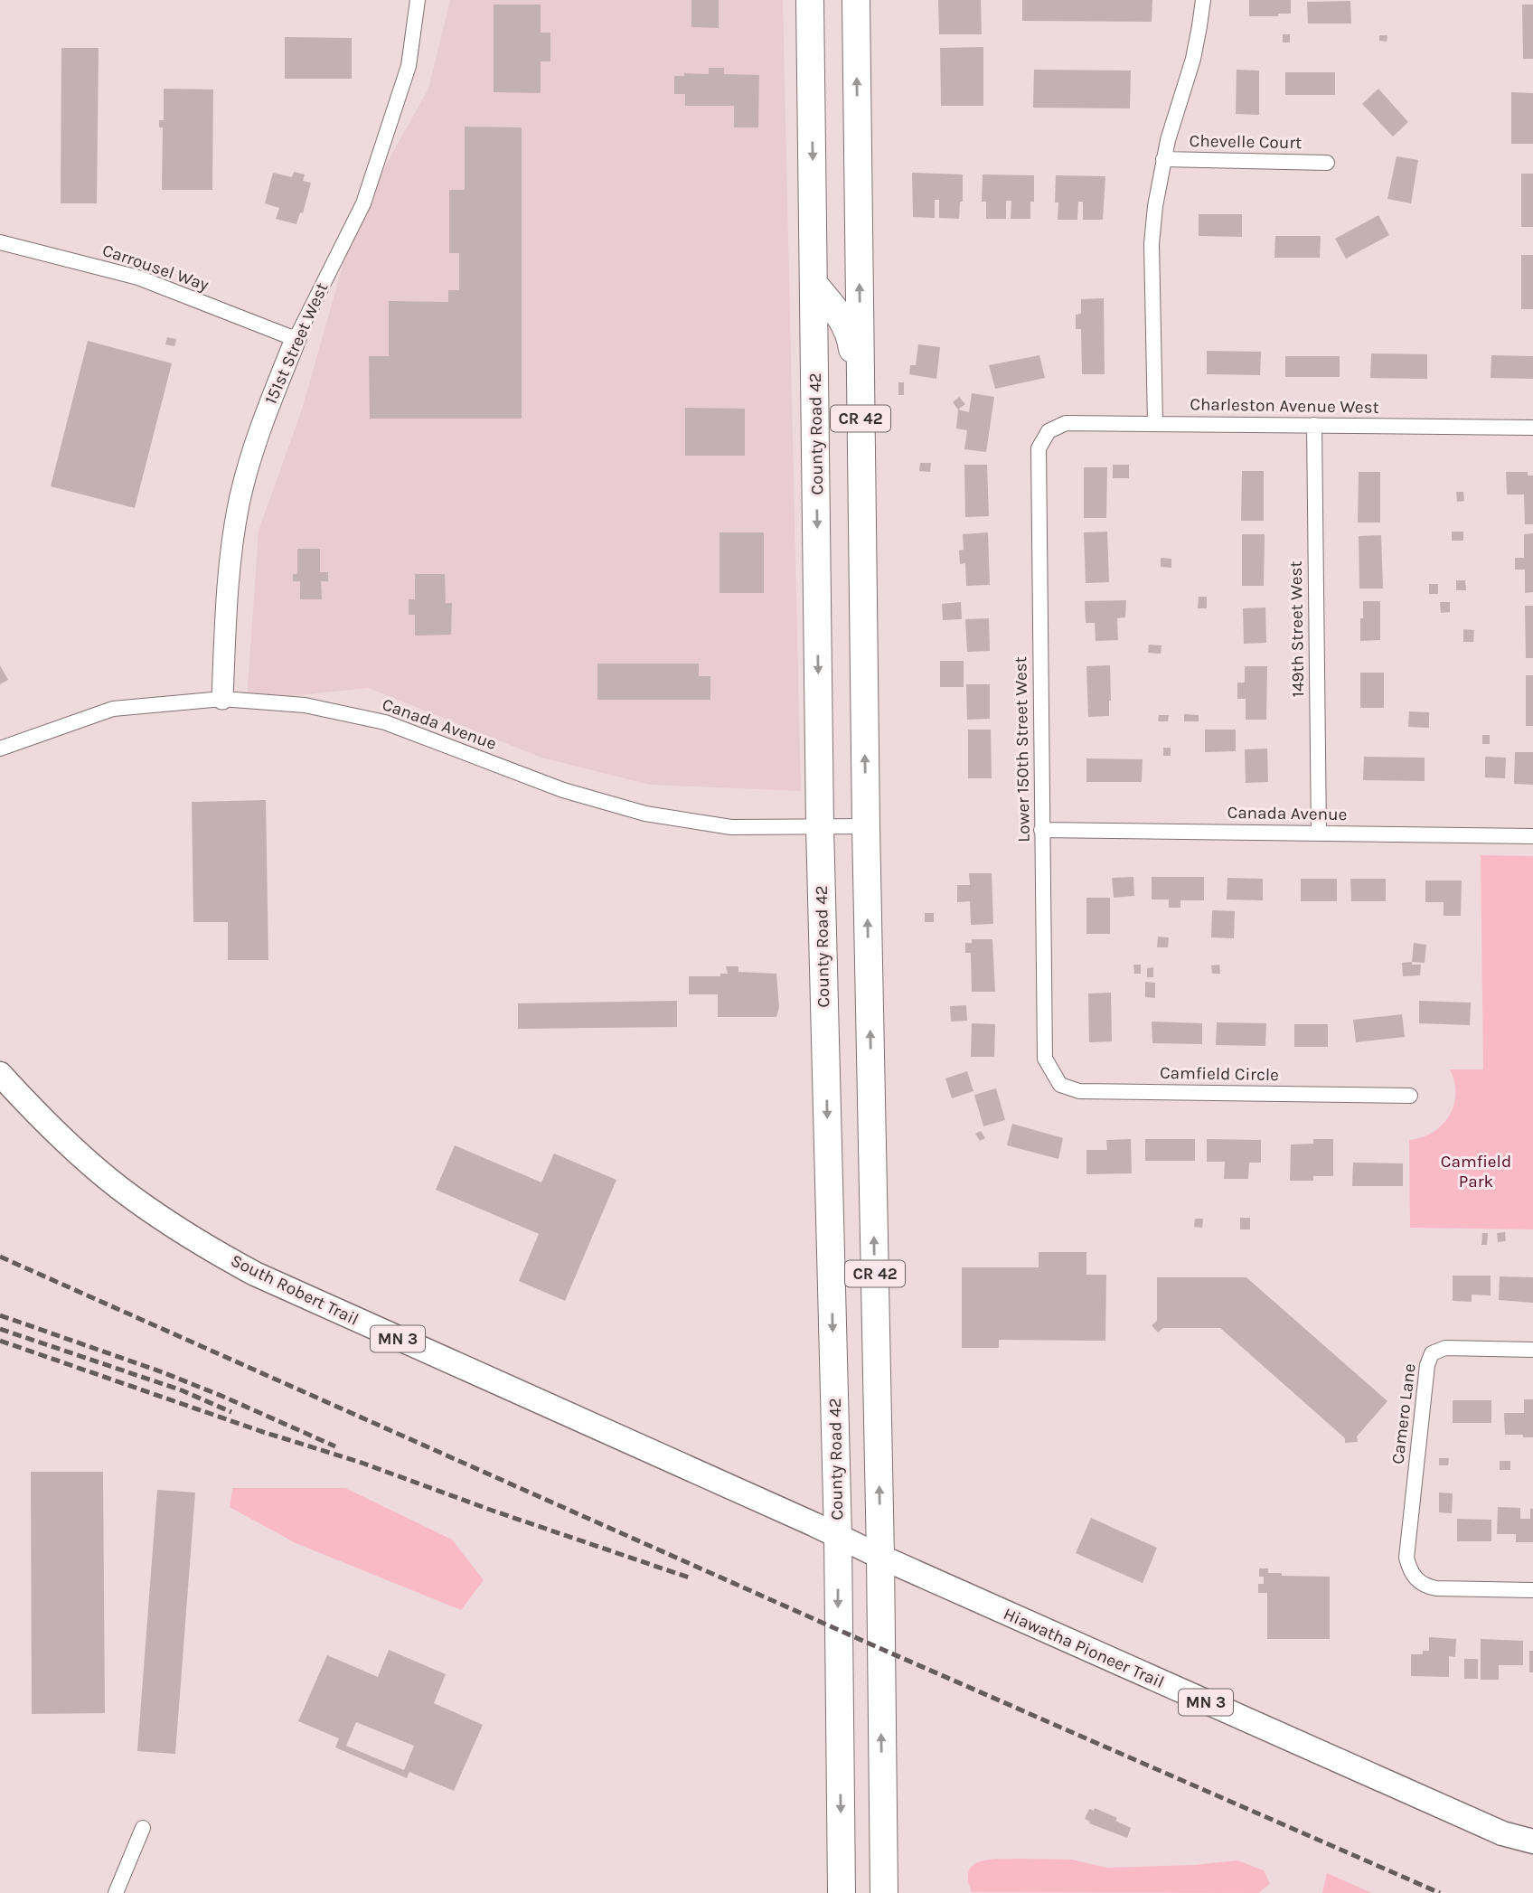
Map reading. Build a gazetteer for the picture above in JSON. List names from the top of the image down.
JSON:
{
  "streets": {
    "highway": ["CR 42", "County Road 42"],
    "main road": ["South Robert Trail", "MN 3", "Hiawatha Pioneer Trail"],
    "street": [
      "Chevelle Court",
      "Carrousel Way",
      "151st Street West",
      "Charleston Avenue West",
      "149th Street West",
      "Canada Avenue",
      "Lower 150th Street West",
      "Camfield Circle",
      "Camero Lane"
    ]
  },
  "crossings": [
    ["Carrousel Way", "151st Street West"],
    ["151st Street West", "Canada Avenue"],
    ["Charleston Avenue West", "149th Street West"],
    ["Charleston Avenue West", "Lower 150th Street West"],
    ["CR 42", "Canada Avenue"],
    ["CR 42", "MN 3"],
    ["CR 42", "Hiawatha Pioneer Trail"],
    ["County Road 42", "Canada Avenue"],
    ["County Road 42", "South Robert Trail"],
    ["County Road 42", "MN 3"],
    ["149th Street West", "Canada Avenue"],
    ["Canada Avenue", "Lower 150th Street West"],
    ["Lower 150th Street West", "Camfield Circle"],
    ["South Robert Trail", "MN 3"],
    ["MN 3", "Hiawatha Pioneer Trail"]
  ],
  "parks": ["Camfield Park"]
}
